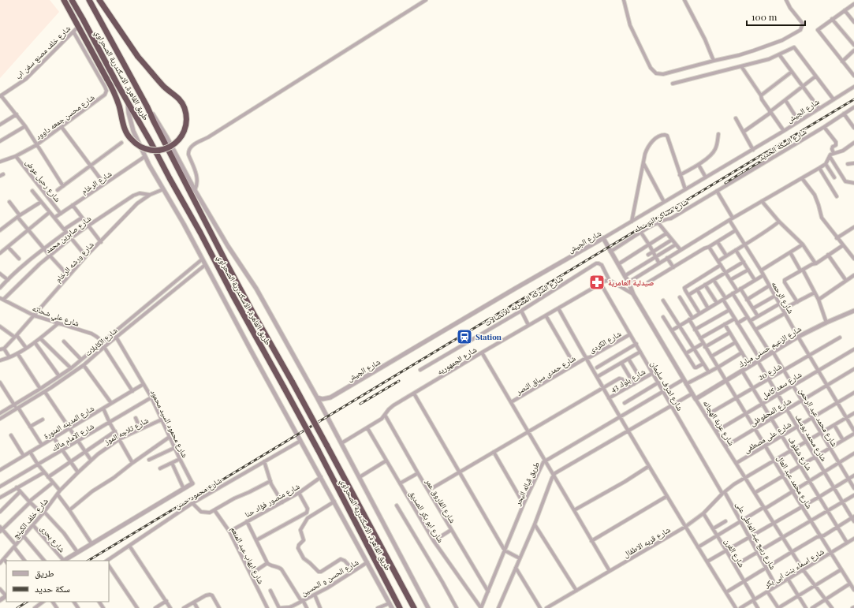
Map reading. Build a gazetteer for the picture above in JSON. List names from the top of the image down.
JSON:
{
  "streets": {
    "highway": ["طريق القاهرة, الاسكندرية الصحراوي"],
    "street": [
      "شارع خلف مصنع سفن اب",
      "شارع الجيش",
      "شارع محسن جمعه داوود",
      "شارع السكة الحديد",
      "شارع رحيل عوض",
      "شارع الرخام",
      "شارع مساكن البوسطه",
      "شارع صابرين محمد",
      "شارع ورشه الرخام",
      "شارع الرحمه",
      "شارع الشركه المصريه للاتصالات",
      "شارع علي شحاته",
      "شارع الكابلات",
      "شارع الكردى",
      "شارع الزعيم حسنى مبارك",
      "شارع الجمهوريه",
      "شارع 20",
      "شارع حمدى سباق النصر",
      "شارع بلوك 43",
      "شارع سعد كامل",
      "شارع اشرف سليمان",
      "شارع المحفوظى",
      "شارع محمد عبد الرحمن",
      "شارع المدينه المنورة",
      "شارع عزبة الهجانه",
      "شارع محمود السيد محمود",
      "شارع ثلاجه الموز",
      "شارع الامام مالك",
      "شارع على مصطفى",
      "شارع محمد يوسف",
      "شارع شقلوف",
      "شارع محمد عبد العال",
      "طريق قباله البحر",
      "شارع محمود حسن",
      "شارع منصور فؤاد حنا",
      "شارع الفاروق عمر",
      "شارع ابو بكر الصديق",
      "شارع خلف الكينج",
      "شارع ربيع عبد العاطى على",
      "شارع بحرى",
      "شارع قريه الاطفال",
      "شارع الفرن",
      "شارع ايهاب عبد المنعم",
      "شارع اسماء بنت ابى بكر",
      "شارع الحسن و الحسين"
    ]
  },
  "crossings": [
    ["شارع خلف مصنع سفن اب", "شارع محسن جمعه داوود"],
    ["شارع الجيش", "شارع عزبة الهجانه"],
    ["شارع محسن جمعه داوود", "شارع رحيل عوض"],
    ["شارع السكة الحديد", "شارع مساكن البوسطه"],
    ["شارع رحيل عوض", "شارع الرخام"],
    ["شارع مساكن البوسطه", "شارع عزبة الهجانه"],
    ["شارع صابرين محمد", "شارع ورشه الرخام"],
    ["شارع صابرين محمد", "شارع علي شحاته"],
    ["شارع ورشه الرخام", "شارع علي شحاته"],
    ["شارع الرحمه", "شارع الزعيم حسنى مبارك"],
    ["شارع الرحمه", "شارع 20"],
    ["شارع الرحمه", "شارع سعد كامل"],
    ["شارع الرحمه", "شارع المحفوظى"],
    ["شارع الرحمه", "شارع على مصطفى"],
    ["شارع الرحمه", "شارع قريه الاطفال"],
    ["شارع الشركه المصريه للاتصالات", "شارع الجمهوريه"],
    ["شارع علي شحاته", "شارع الكابلات"],
    ["شارع الكابلات", "شارع محمود السيد محمود"],
    ["شارع الكردى", "شارع حمدى سباق النصر"],
    ["شارع الكردى", "شارع اشرف سليمان"],
    ["شارع الزعيم حسنى مبارك", "شارع محمد عبد الرحمن"],
    ["شارع الزعيم حسنى مبارك", "شارع عزبة الهجانه"],
    ["شارع الزعيم حسنى مبارك", "شارع محمد يوسف"],
    ["شارع الزعيم حسنى مبارك", "شارع شقلوف"],
    ["شارع الزعيم حسنى مبارك", "شارع محمد عبد العال"],
    ["شارع الجمهوريه", "شارع اشرف سليمان"],
    ["شارع الجمهوريه", "شارع الفاروق عمر"],
    ["شارع الجمهوريه", "شارع ابو بكر الصديق"],
    ["شارع 20", "شارع محمد عبد الرحمن"],
    ["شارع 20", "شارع عزبة الهجانه"],
    ["شارع 20", "شارع محمد يوسف"],
    ["شارع 20", "شارع شقلوف"],
    ["شارع 20", "شارع محمد عبد العال"],
    ["شارع بلوك 43", "شارع اشرف سليمان"],
    ["شارع سعد كامل", "شارع محمد عبد الرحمن"],
    ["شارع سعد كامل", "شارع عزبة الهجانه"],
    ["شارع سعد كامل", "شارع محمد يوسف"],
    ["شارع سعد كامل", "شارع شقلوف"],
    ["شارع سعد كامل", "شارع محمد عبد العال"],
    ["شارع اشرف سليمان", "طريق قباله البحر"],
    ["شارع اشرف سليمان", "شارع ربيع عبد العاطى على"],
    ["شارع اشرف سليمان", "شارع قريه الاطفال"],
    ["شارع المحفوظى", "شارع محمد عبد الرحمن"],
    ["شارع المحفوظى", "شارع عزبة الهجانه"],
    ["شارع المحفوظى", "شارع محمد يوسف"],
    ["شارع المحفوظى", "شارع شقلوف"],
    ["شارع المحفوظى", "شارع محمد عبد العال"],
    ["شارع محمد عبد الرحمن", "شارع على مصطفى"],
    ["شارع محمد عبد الرحمن", "شارع قريه الاطفال"],
    ["شارع المدينه المنورة", "شارع محمود السيد محمود"],
    ["شارع عزبة الهجانه", "شارع على مصطفى"],
    ["شارع عزبة الهجانه", "طريق قباله البحر"],
    ["شارع عزبة الهجانه", "شارع قريه الاطفال"],
    ["شارع عزبة الهجانه", "شارع اسماء بنت ابى بكر"],
    ["شارع محمود السيد محمود", "شارع ثلاجه الموز"],
    ["شارع محمود السيد محمود", "شارع الامام مالك"],
    ["شارع محمود السيد محمود", "شارع محمود حسن"],
    ["شارع ثلاجه الموز", "شارع خلف الكينج"],
    ["شارع على مصطفى", "شارع محمد يوسف"],
    ["شارع على مصطفى", "شارع شقلوف"],
    ["شارع على مصطفى", "شارع محمد عبد العال"],
    ["شارع محمد يوسف", "شارع قريه الاطفال"],
    ["شارع شقلوف", "شارع قريه الاطفال"],
    ["شارع شقلوف", "شارع اسماء بنت ابى بكر"],
    ["شارع محمد عبد العال", "شارع قريه الاطفال"],
    ["شارع محمد عبد العال", "شارع اسماء بنت ابى بكر"],
    ["طريق قباله البحر", "شارع الفاروق عمر"],
    ["طريق قباله البحر", "شارع ابو بكر الصديق"],
    ["شارع محمود حسن", "شارع بحرى"],
    ["شارع منصور فؤاد حنا", "شارع ايهاب عبد المنعم"],
    ["شارع خلف الكينج", "شارع بحرى"],
    ["شارع ربيع عبد العاطى على", "شارع قريه الاطفال"],
    ["شارع ربيع عبد العاطى على", "شارع اسماء بنت ابى بكر"],
    ["شارع قريه الاطفال", "شارع الفرن"],
    ["شارع الفرن", "شارع اسماء بنت ابى بكر"]
  ],
  "places": {
    "pharmacy": ["صيدلية العامرية"],
    "station": ["Station"]
  },
  "legend": ["طريق", "سكة حديد"],
  "scale_bar": "100 m"
}
